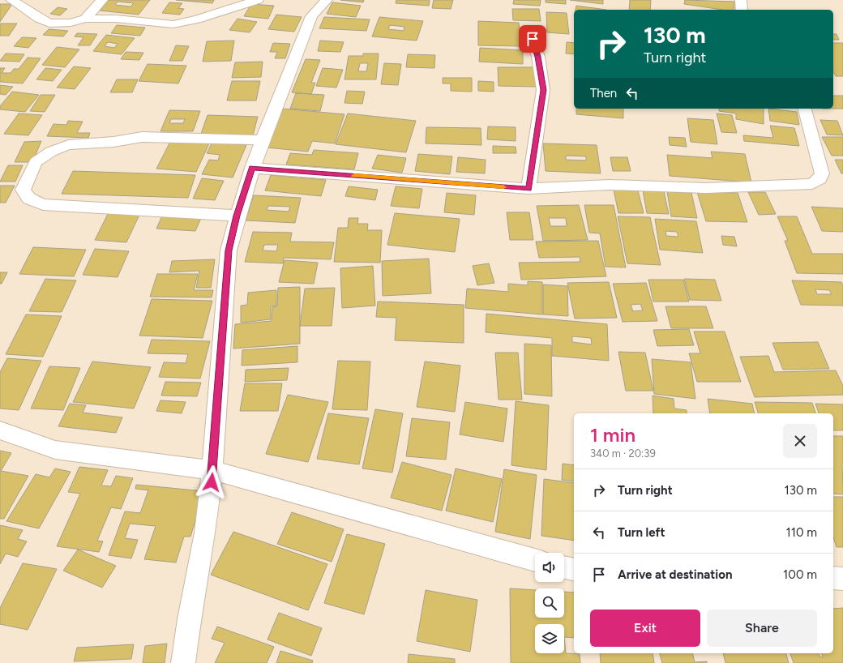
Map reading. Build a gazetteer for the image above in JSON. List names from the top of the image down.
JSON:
{
  "page": {
    "turn": ["130 m", "Turn right"],
    "then": "Then",
    "heading": ["1 min", "340 m · 20:39"],
    "list": [
      {
        "name": "Turn right",
        "value": "130 m"
      },
      {
        "name": "Turn left",
        "value": "110 m"
      },
      {
        "name": "Arrive at destination",
        "value": "100 m"
      }
    ],
    "buttons": ["Exit", "Share"]
  }
}
